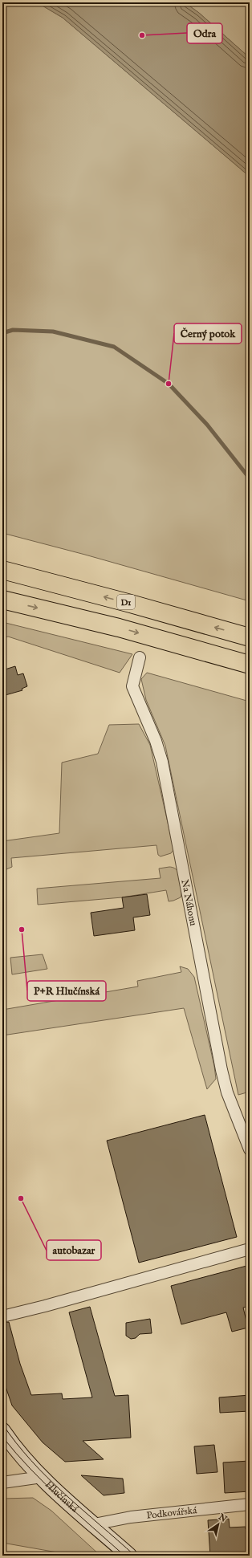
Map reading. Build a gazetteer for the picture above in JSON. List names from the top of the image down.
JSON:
{
  "streets": {
    "highway": ["D1"],
    "street": ["Na Náhonu", "Hlučínská", "Podkovářská"]
  },
  "crossings": [
    ["Hlučínská", "Podkovářská"]
  ],
  "places": [
    "Odra",
    "Černý potok",
    "P+R Hlučínská",
    "autobazar"
  ],
  "north": "top right"
}
